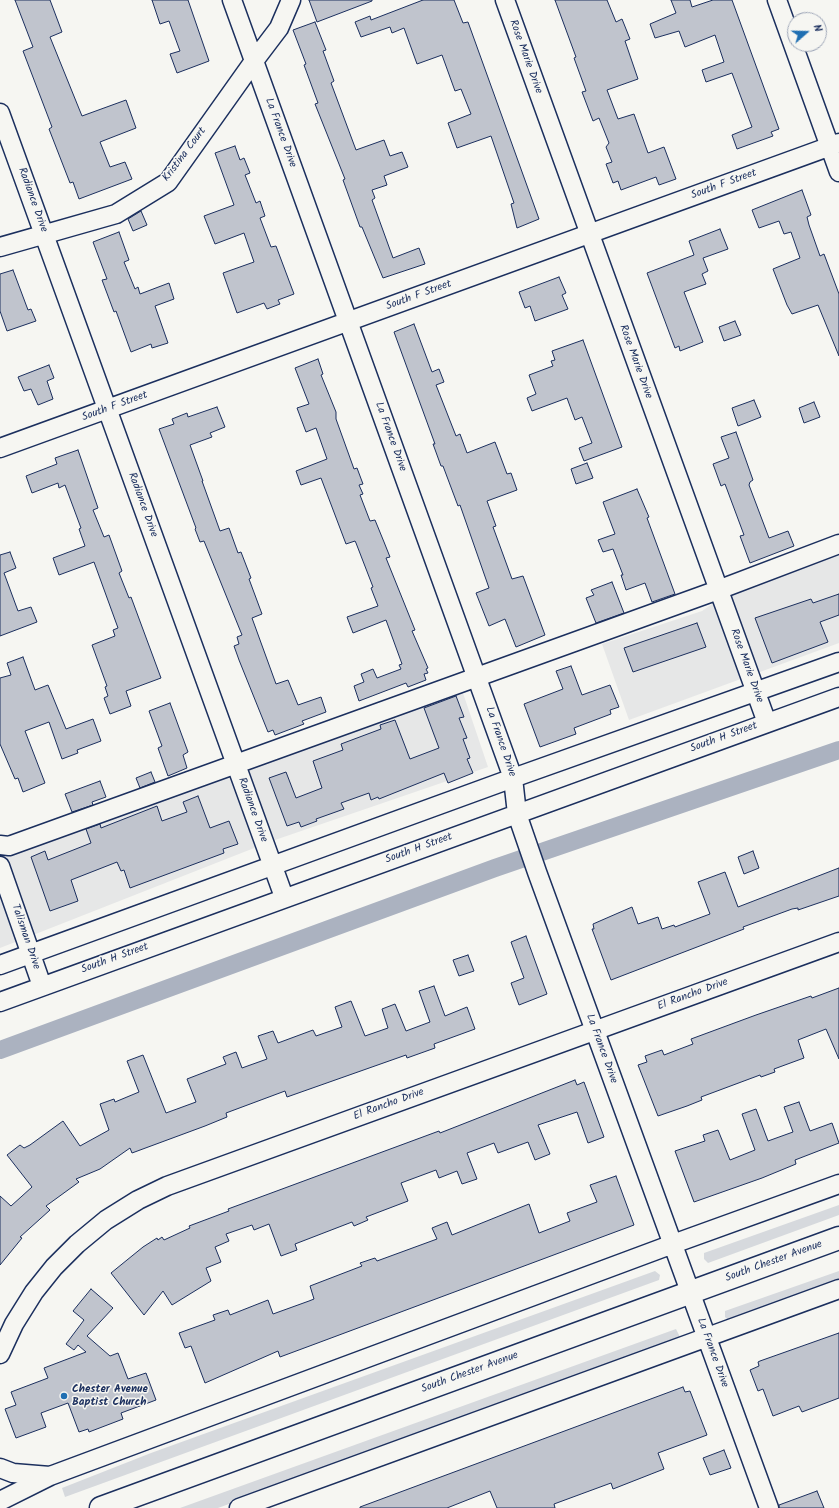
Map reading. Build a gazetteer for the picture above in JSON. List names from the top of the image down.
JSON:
{
  "streets": {
    "main road": ["South Chester Avenue"],
    "street": [
      "Rose Marie Drive",
      "La France Drive",
      "Kristina Court",
      "South F Street",
      "Radiance Drive",
      "South H Street",
      "Talisman Drive",
      "El Rancho Drive"
    ]
  },
  "crossings": [
    ["Rose Marie Drive", "South F Street"],
    ["Rose Marie Drive", "South H Street"],
    ["La France Drive", "Kristina Court"],
    ["La France Drive", "South F Street"],
    ["La France Drive", "South H Street"],
    ["La France Drive", "El Rancho Drive"],
    ["La France Drive", "South Chester Avenue"],
    ["Kristina Court", "Radiance Drive"],
    ["South F Street", "Radiance Drive"],
    ["Radiance Drive", "South H Street"],
    ["South H Street", "Talisman Drive"]
  ],
  "places": ["Chester Avenue Baptist Church"],
  "north": "right"
}
